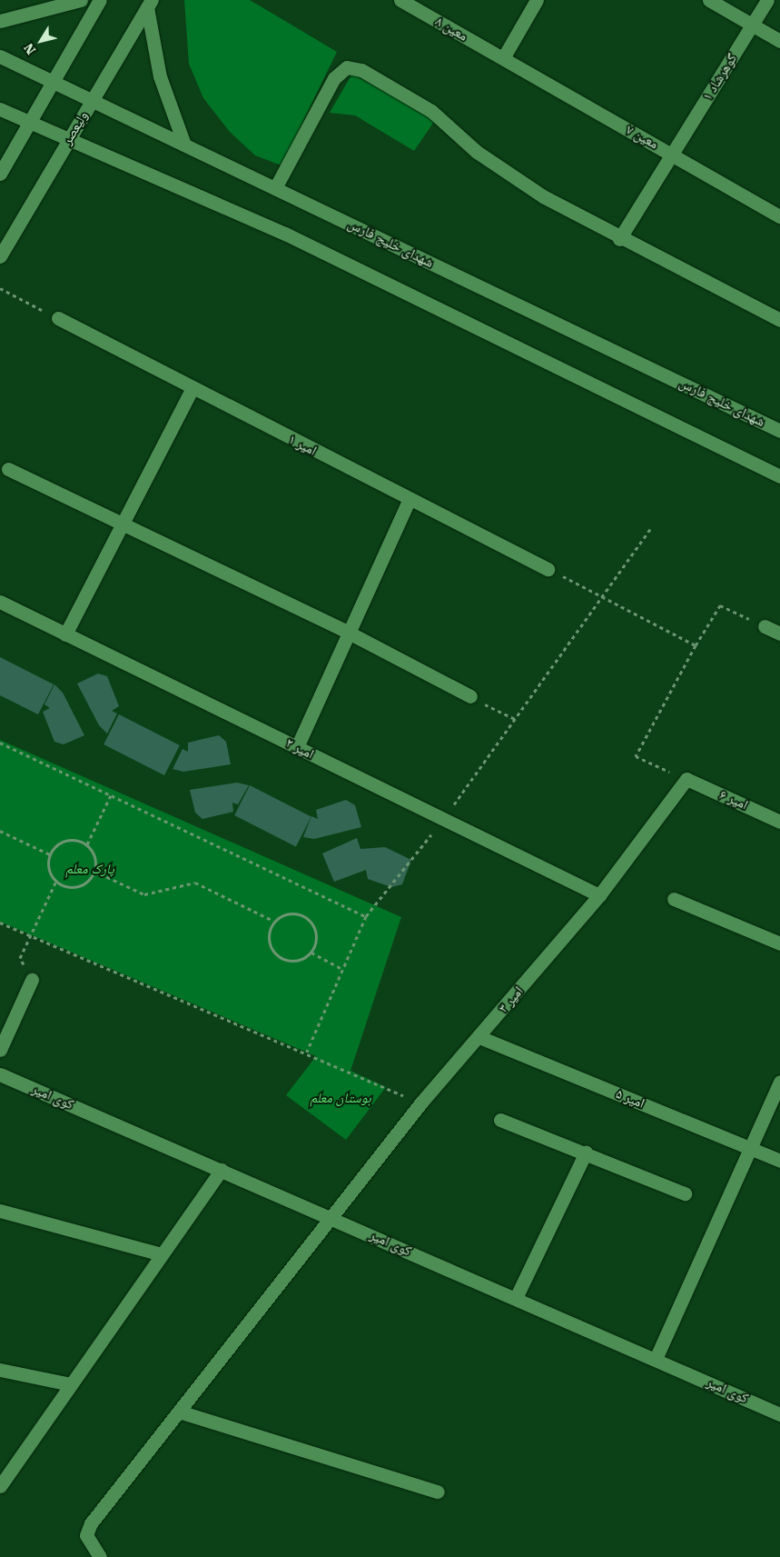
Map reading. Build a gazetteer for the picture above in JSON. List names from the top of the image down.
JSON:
{
  "streets": {
    "street": [
      "معین ۸",
      "گوهرشاد ۱",
      "ولیعصر",
      "معین ۷",
      "شهدای خلیج فارس",
      "امیر ۱",
      "امیر ۲",
      "امیر ۶",
      "امیر ۳",
      "کوی امیر",
      "امیر ۵"
    ]
  },
  "crossings": [
    ["معین ۸", "معین ۷"],
    ["گوهرشاد ۱", "معین ۷"],
    ["ولیعصر", "شهدای خلیج فارس"],
    ["امیر ۲", "امیر ۳"],
    ["امیر ۶", "امیر ۳"],
    ["امیر ۳", "کوی امیر"],
    ["امیر ۳", "امیر ۵"]
  ],
  "parks": ["پارک معلم", "بوستان معلم"],
  "north": "bottom left"
}
